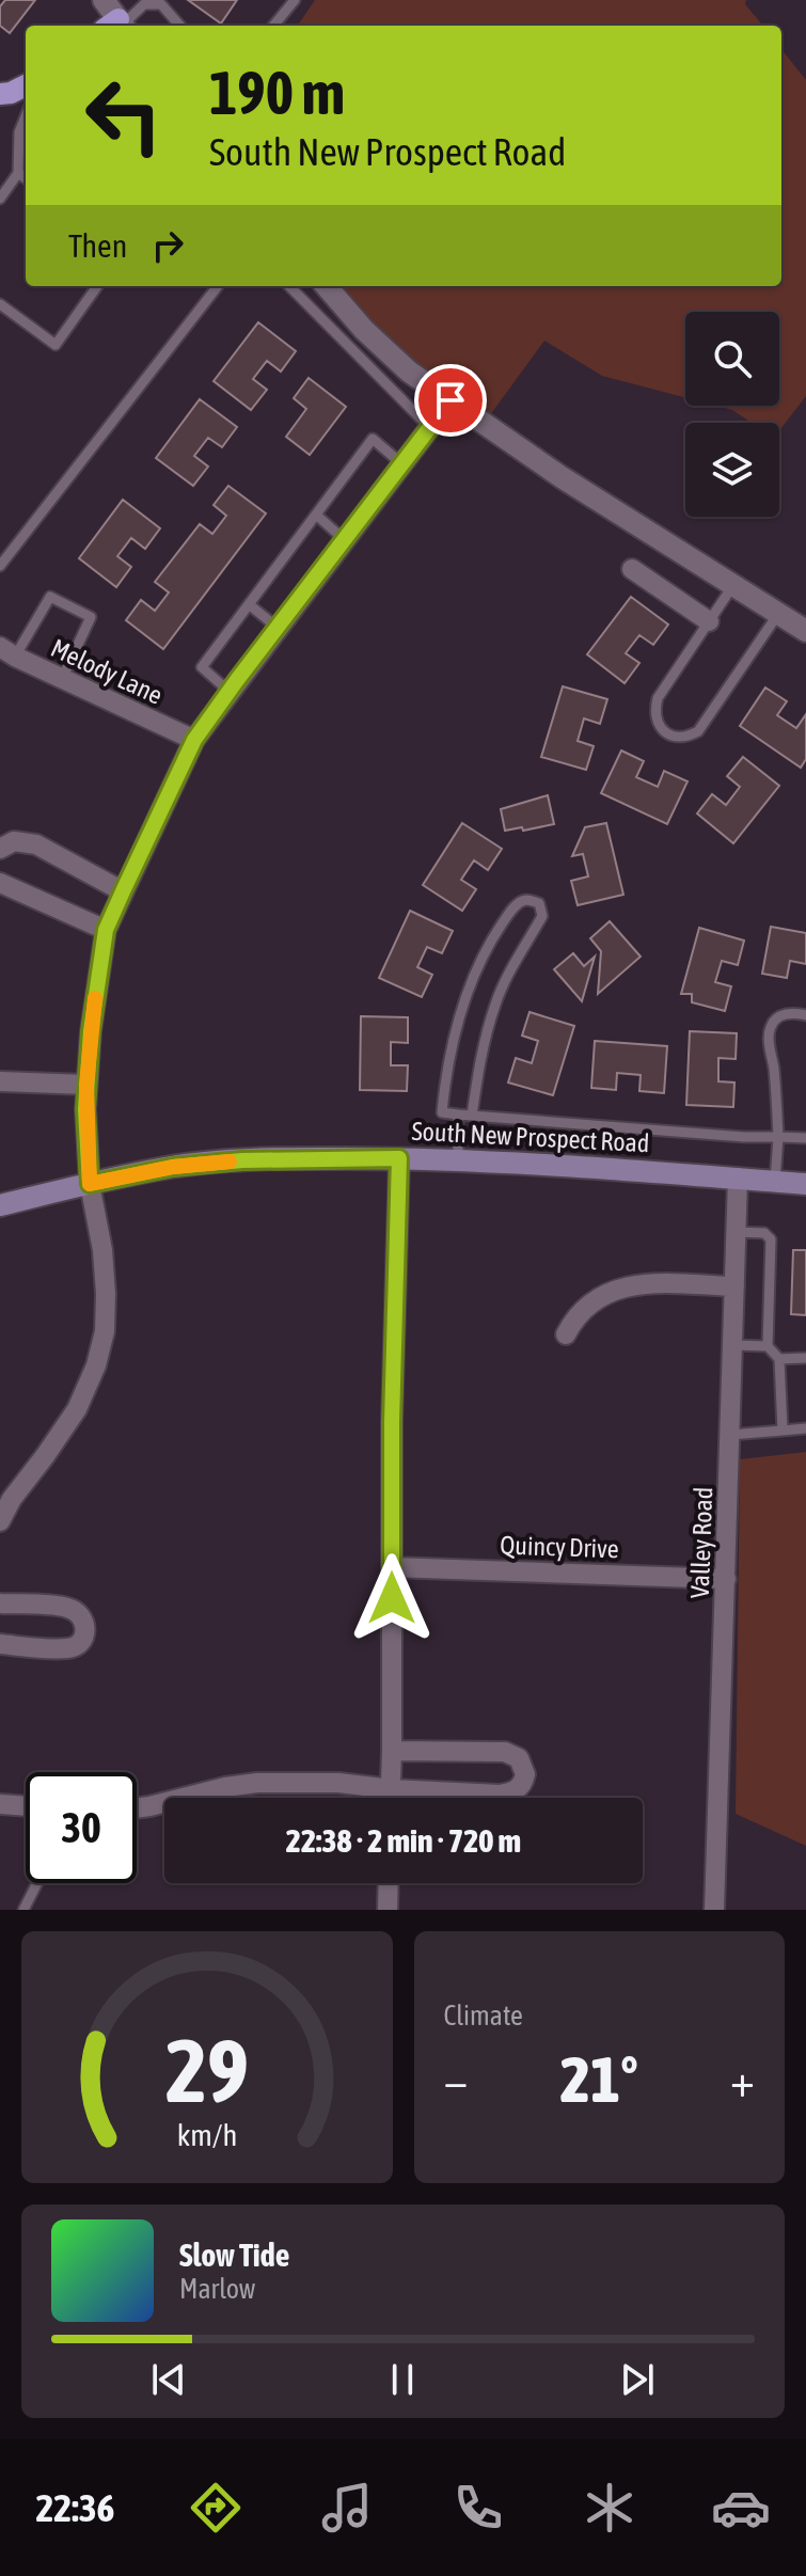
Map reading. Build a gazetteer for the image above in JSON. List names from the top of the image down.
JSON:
{
  "streets": {
    "main road": ["South New Prospect Road"],
    "street": ["Melody Lane", "Valley Road", "Quincy Drive"]
  },
  "crossings": [
    ["South New Prospect Road", "Valley Road"],
    ["Valley Road", "Quincy Drive"]
  ],
  "page": {
    "turn": ["190 m", "South New Prospect Road"],
    "then": "Then",
    "limit": "30",
    "trip": "22:38 · 2 min · 720 m",
    "tile": "Climate",
    "heat": ["−", "21°", "+"],
    "song": ["Slow Tide", "Marlow"],
    "tabs": "22:36",
    "gauge": ["29", "km/h"]
  }
}
